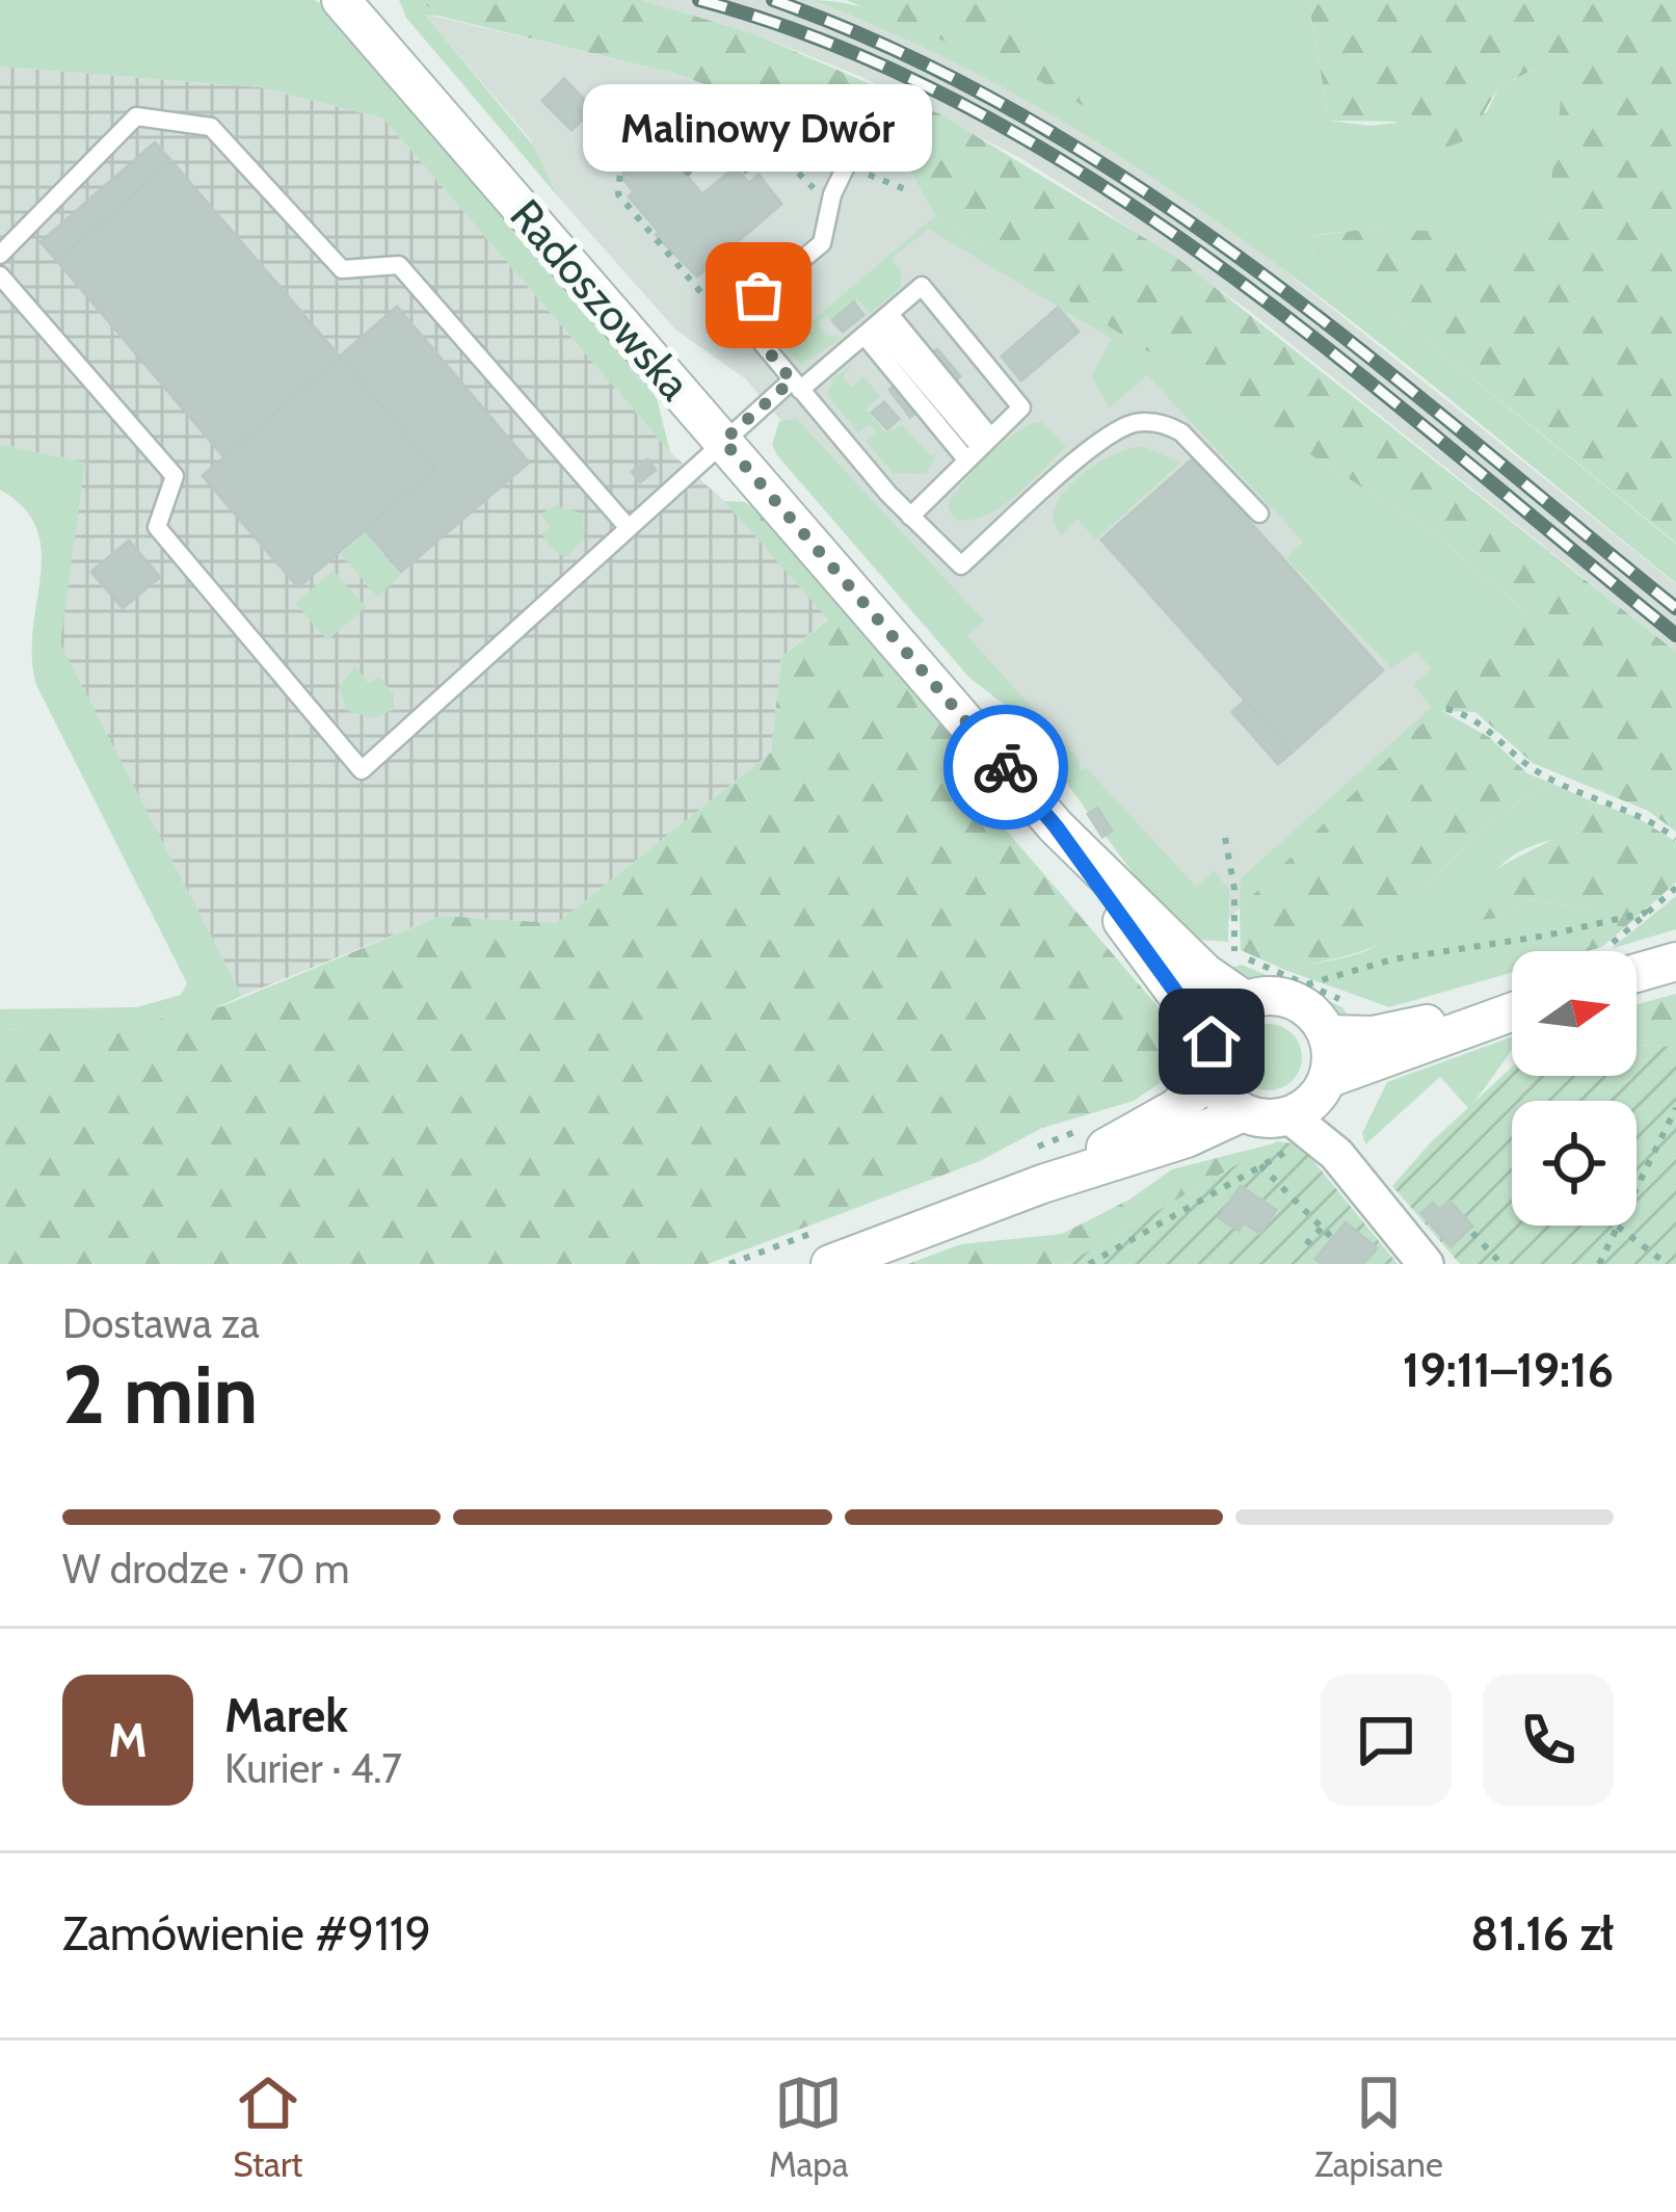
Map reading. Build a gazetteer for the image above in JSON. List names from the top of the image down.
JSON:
{
  "streets": {
    "street": ["Radoszowska"]
  },
  "places": ["Malinowy Dwór"],
  "north": "right",
  "page": {
    "bubble": "Malinowy Dwór",
    "heading": ["2 min", "Dostawa za", "19:11–19:16"],
    "panel": [
      "Marek",
      "Kurier · 4.7",
      "Zamówienie #9119",
      "81.16 zł"
    ],
    "bar": "W drodze · 70 m",
    "round": "M",
    "tabs": ["Start", "Mapa", "Zapisane"]
  }
}
